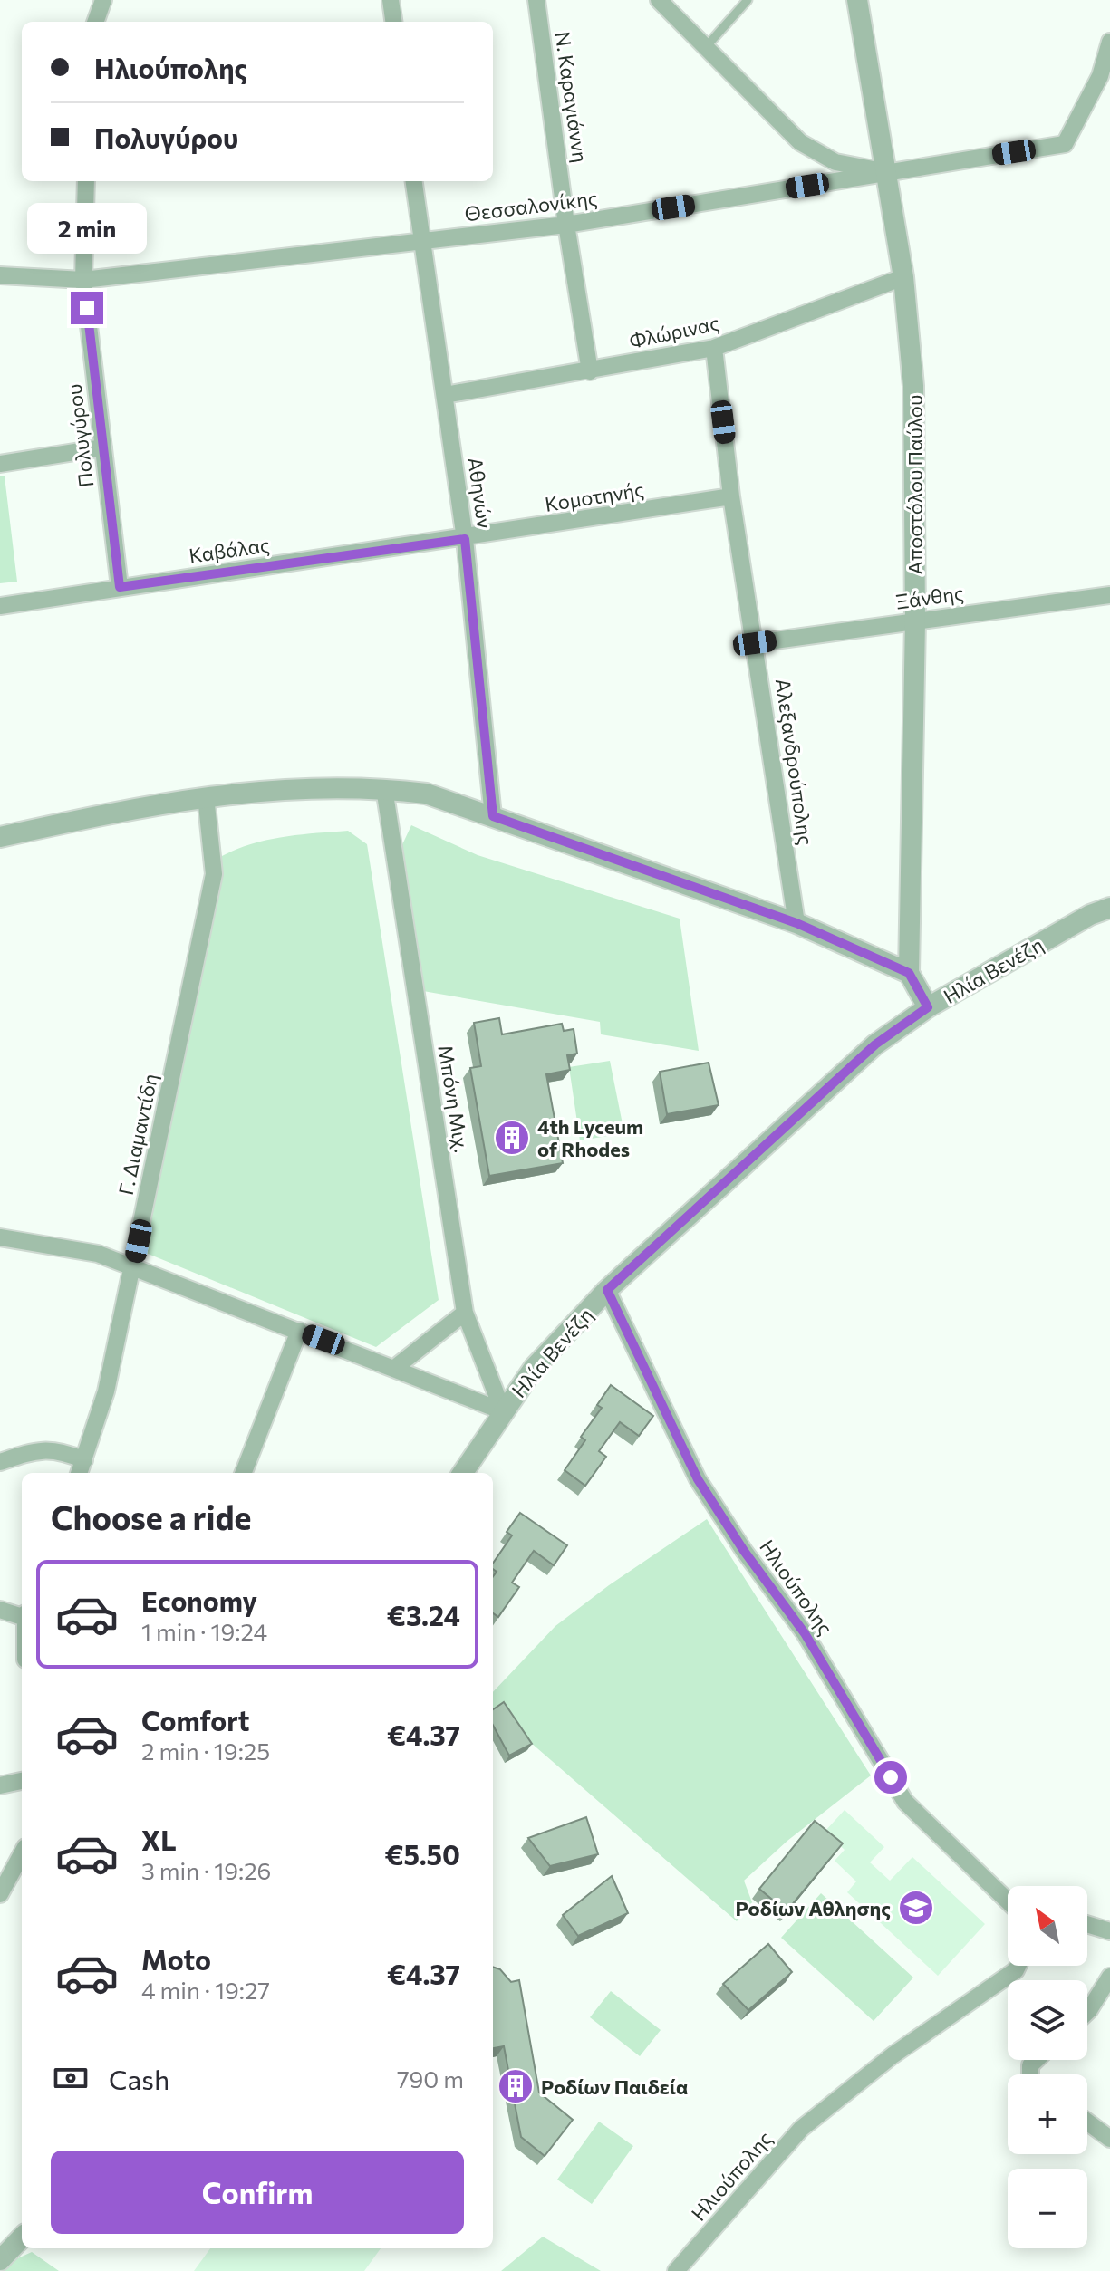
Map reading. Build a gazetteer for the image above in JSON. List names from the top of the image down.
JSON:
{
  "streets": {
    "street": [
      "Ν. Καραγιάννη",
      "Θεσσαλονίκης",
      "Φλώρινας",
      "Πολυγύρου",
      "Αποστόλου Παύλου",
      "Αθηνών",
      "Κομοτηνής",
      "Καβάλας",
      "Ξάνθης",
      "Αλεξανδρούπολης",
      "Ηλία Βενέζη",
      "Μπόνη Μιχ.",
      "Γ. Διαμαντίδη",
      "Ηλιούπολης"
    ]
  },
  "crossings": [
    ["Ν. Καραγιάννη", "Θεσσαλονίκης"],
    ["Ν. Καραγιάννη", "Φλώρινας"],
    ["Θεσσαλονίκης", "Πολυγύρου"],
    ["Θεσσαλονίκης", "Αποστόλου Παύλου"],
    ["Θεσσαλονίκης", "Αθηνών"],
    ["Φλώρινας", "Αποστόλου Παύλου"],
    ["Φλώρινας", "Αθηνών"],
    ["Φλώρινας", "Αλεξανδρούπολης"],
    ["Πολυγύρου", "Καβάλας"],
    ["Αποστόλου Παύλου", "Ξάνθης"],
    ["Αθηνών", "Κομοτηνής"],
    ["Αθηνών", "Καβάλας"],
    ["Κομοτηνής", "Καβάλας"],
    ["Κομοτηνής", "Αλεξανδρούπολης"],
    ["Ξάνθης", "Αλεξανδρούπολης"],
    ["Ηλία Βενέζη", "Μπόνη Μιχ."],
    ["Ηλία Βενέζη", "Ηλιούπολης"]
  ],
  "places": {
    "building": ["4th Lyceum of Rhodes", "Ροδίων Παιδεία"],
    "school or university": ["Ροδίων Αθλησης"]
  },
  "north": "top left",
  "page": {
    "banner": ["Ηλιούπολης", "Πολυγύρου"],
    "bubble": "2 min",
    "heading": "Choose a ride",
    "list": [
      {
        "name": "Economy",
        "note": "1 min · 19:24",
        "value": "€3.24"
      },
      {
        "name": "Comfort",
        "note": "2 min · 19:25",
        "value": "€4.37"
      },
      {
        "name": "XL",
        "note": "3 min · 19:26",
        "value": "€5.50"
      },
      {
        "name": "Moto",
        "note": "4 min · 19:27",
        "value": "€4.37"
      }
    ],
    "map_buttons": ["+", "−"],
    "pay": ["Cash", "790 m"],
    "buttons": "Confirm"
  }
}
